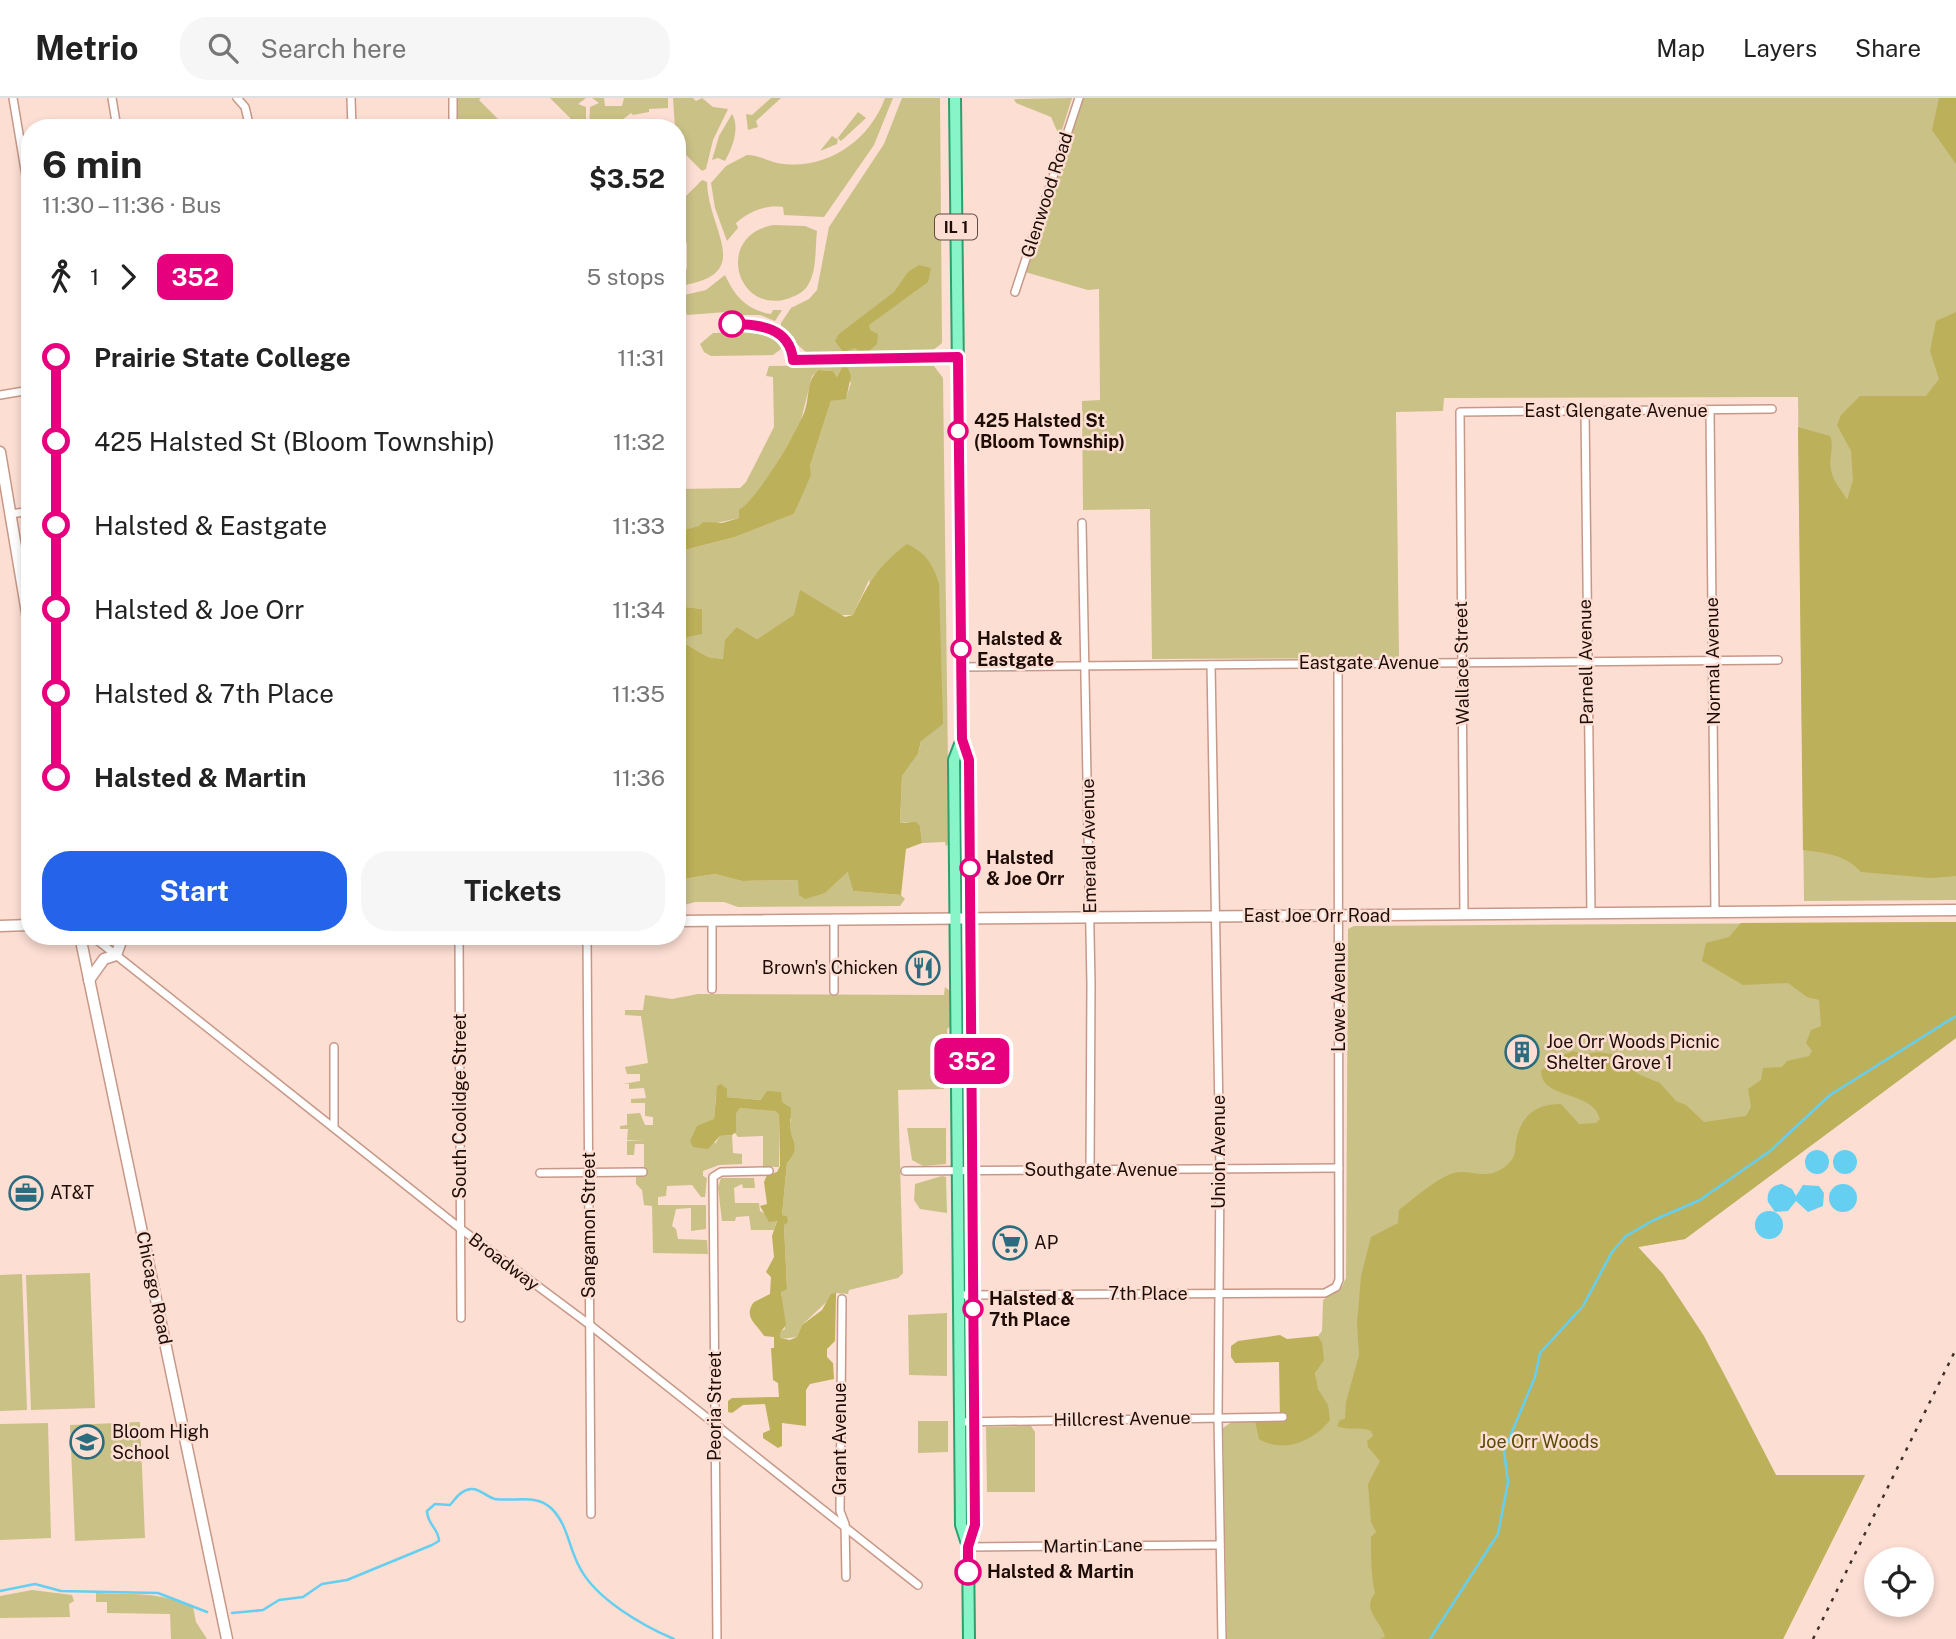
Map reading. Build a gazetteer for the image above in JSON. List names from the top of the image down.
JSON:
{
  "streets": {
    "main road": ["IL 1"],
    "street": [
      "Glenwood Road",
      "East Glengate Avenue",
      "Normal Avenue",
      "Parnell Avenue",
      "Eastgate Avenue",
      "Wallace Street",
      "Emerald Avenue",
      "East Joe Orr Road",
      "Lowe Avenue",
      "South Coolidge Street",
      "Union Avenue",
      "Southgate Avenue",
      "Sangamon Street",
      "Broadway",
      "Chicago Road",
      "7th Place",
      "Peoria Street",
      "Hillcrest Avenue",
      "Grant Avenue",
      "Martin Lane"
    ]
  },
  "crossings": [
    ["IL 1", "Eastgate Avenue"],
    ["IL 1", "East Joe Orr Road"],
    ["IL 1", "Southgate Avenue"],
    ["IL 1", "7th Place"],
    ["IL 1", "Hillcrest Avenue"],
    ["IL 1", "Martin Lane"],
    ["East Glengate Avenue", "Normal Avenue"],
    ["East Glengate Avenue", "Parnell Avenue"],
    ["East Glengate Avenue", "Wallace Street"],
    ["Normal Avenue", "Eastgate Avenue"],
    ["Normal Avenue", "East Joe Orr Road"],
    ["Parnell Avenue", "Eastgate Avenue"],
    ["Parnell Avenue", "East Joe Orr Road"],
    ["Eastgate Avenue", "Wallace Street"],
    ["Eastgate Avenue", "Emerald Avenue"],
    ["Eastgate Avenue", "Lowe Avenue"],
    ["Eastgate Avenue", "Union Avenue"],
    ["Wallace Street", "East Joe Orr Road"],
    ["Emerald Avenue", "East Joe Orr Road"],
    ["Emerald Avenue", "Southgate Avenue"],
    ["East Joe Orr Road", "Lowe Avenue"],
    ["East Joe Orr Road", "Union Avenue"],
    ["Lowe Avenue", "Southgate Avenue"],
    ["Lowe Avenue", "7th Place"],
    ["South Coolidge Street", "Broadway"],
    ["Union Avenue", "Southgate Avenue"],
    ["Union Avenue", "7th Place"],
    ["Union Avenue", "Hillcrest Avenue"],
    ["Union Avenue", "Martin Lane"],
    ["Sangamon Street", "Broadway"],
    ["Broadway", "Peoria Street"],
    ["Broadway", "Grant Avenue"]
  ],
  "parks": ["Joe Orr Woods"],
  "places": {
    "other": [
      "425 Halsted St (Bloom Township)",
      "Halsted & Eastgate",
      "Halsted & Joe Orr",
      "Halsted & 7th Place",
      "Halsted & Martin"
    ],
    "restaurant": ["Brown's Chicken"],
    "building": ["Joe Orr Woods Picnic Shelter Grove 1"],
    "office": ["AT&T"],
    "supermarket": ["AP"],
    "school or university": ["Bloom High School"]
  },
  "lines": ["bus line 352"],
  "page": {
    "header": "Metrio",
    "search": "Search here",
    "nav": ["Map", "Layers", "Share"],
    "on_map": "352",
    "heading": ["6 min", "11:30 – 11:36 · Bus", "$3.52"],
    "legs": ["1", "352", "5 stops"],
    "list": [
      {
        "name": "Prairie State College",
        "value": "11:31"
      },
      {
        "name": "425 Halsted St (Bloom Township)",
        "value": "11:32"
      },
      {
        "name": "Halsted & Eastgate",
        "value": "11:33"
      },
      {
        "name": "Halsted & Joe Orr",
        "value": "11:34"
      },
      {
        "name": "Halsted & 7th Place",
        "value": "11:35"
      },
      {
        "name": "Halsted & Martin",
        "value": "11:36"
      }
    ],
    "buttons": ["Start", "Tickets"]
  }
}
